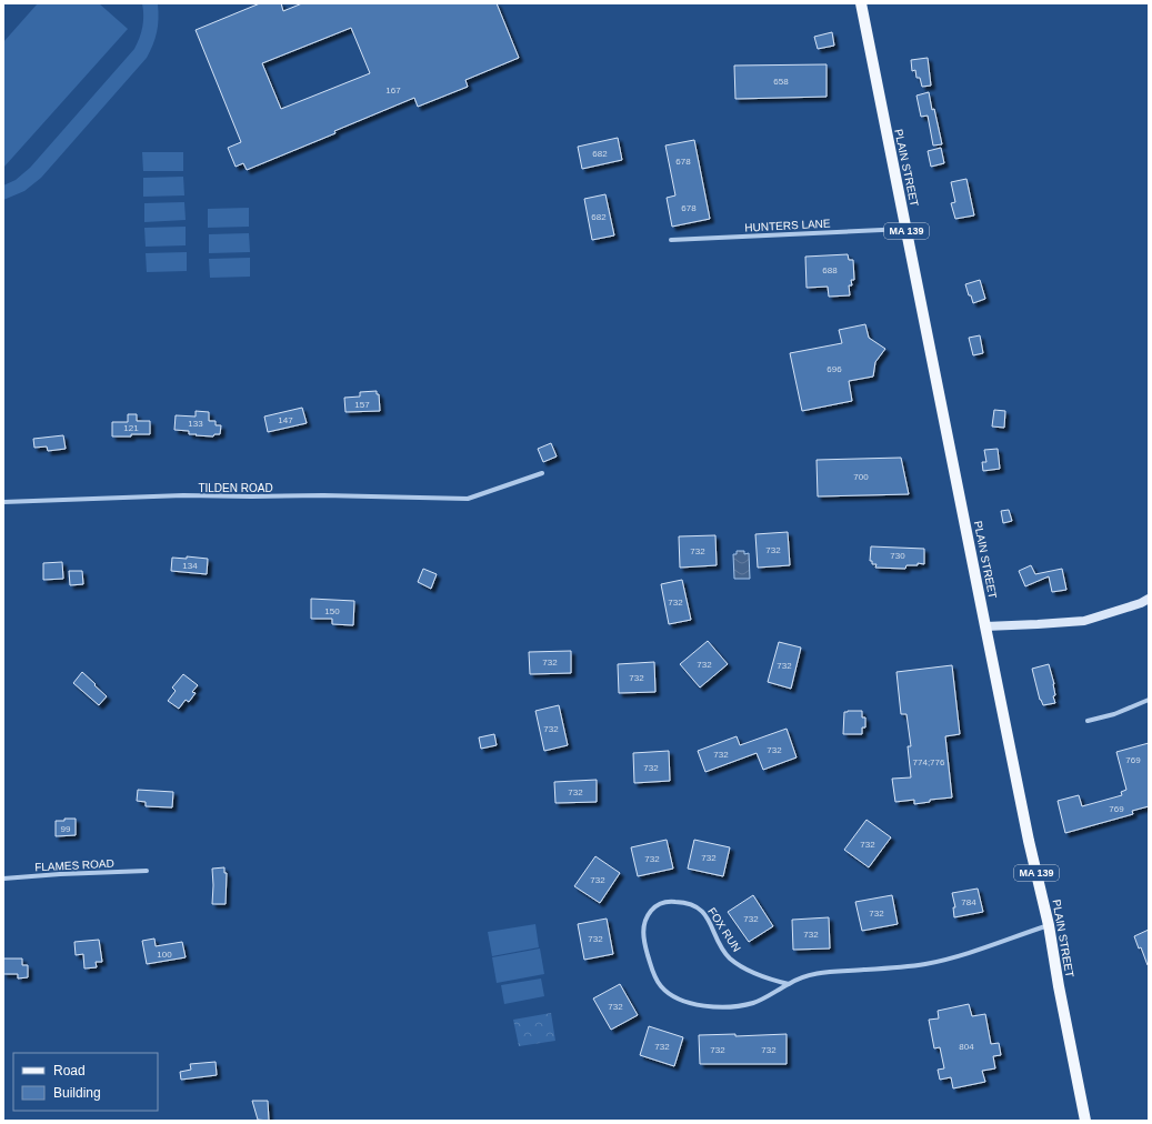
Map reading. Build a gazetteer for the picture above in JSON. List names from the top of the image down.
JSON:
{
  "streets": {
    "main road": ["PLAIN STREET", "MA 139"],
    "street": [
      "HUNTERS LANE",
      "TILDEN ROAD",
      "FLAMES ROAD",
      "FOX RUN"
    ]
  },
  "crossings": [
    ["PLAIN STREET", "HUNTERS LANE"],
    ["PLAIN STREET", "FOX RUN"]
  ],
  "house_numbers": [
    "658",
    "167",
    "682",
    "678",
    "678",
    "682",
    "688",
    "696",
    "157",
    "147",
    "133",
    "121",
    "700",
    "732",
    "732",
    "730",
    "134",
    "732",
    "150",
    "732",
    "732",
    "732",
    "732",
    "732",
    "732",
    "732",
    "769",
    "774;776",
    "732",
    "732",
    "769",
    "99",
    "732",
    "732",
    "732",
    "732",
    "784",
    "732",
    "732",
    "732",
    "732",
    "100",
    "732",
    "732",
    "804",
    "732",
    "732"
  ],
  "legend": ["Road", "Building"]
}
